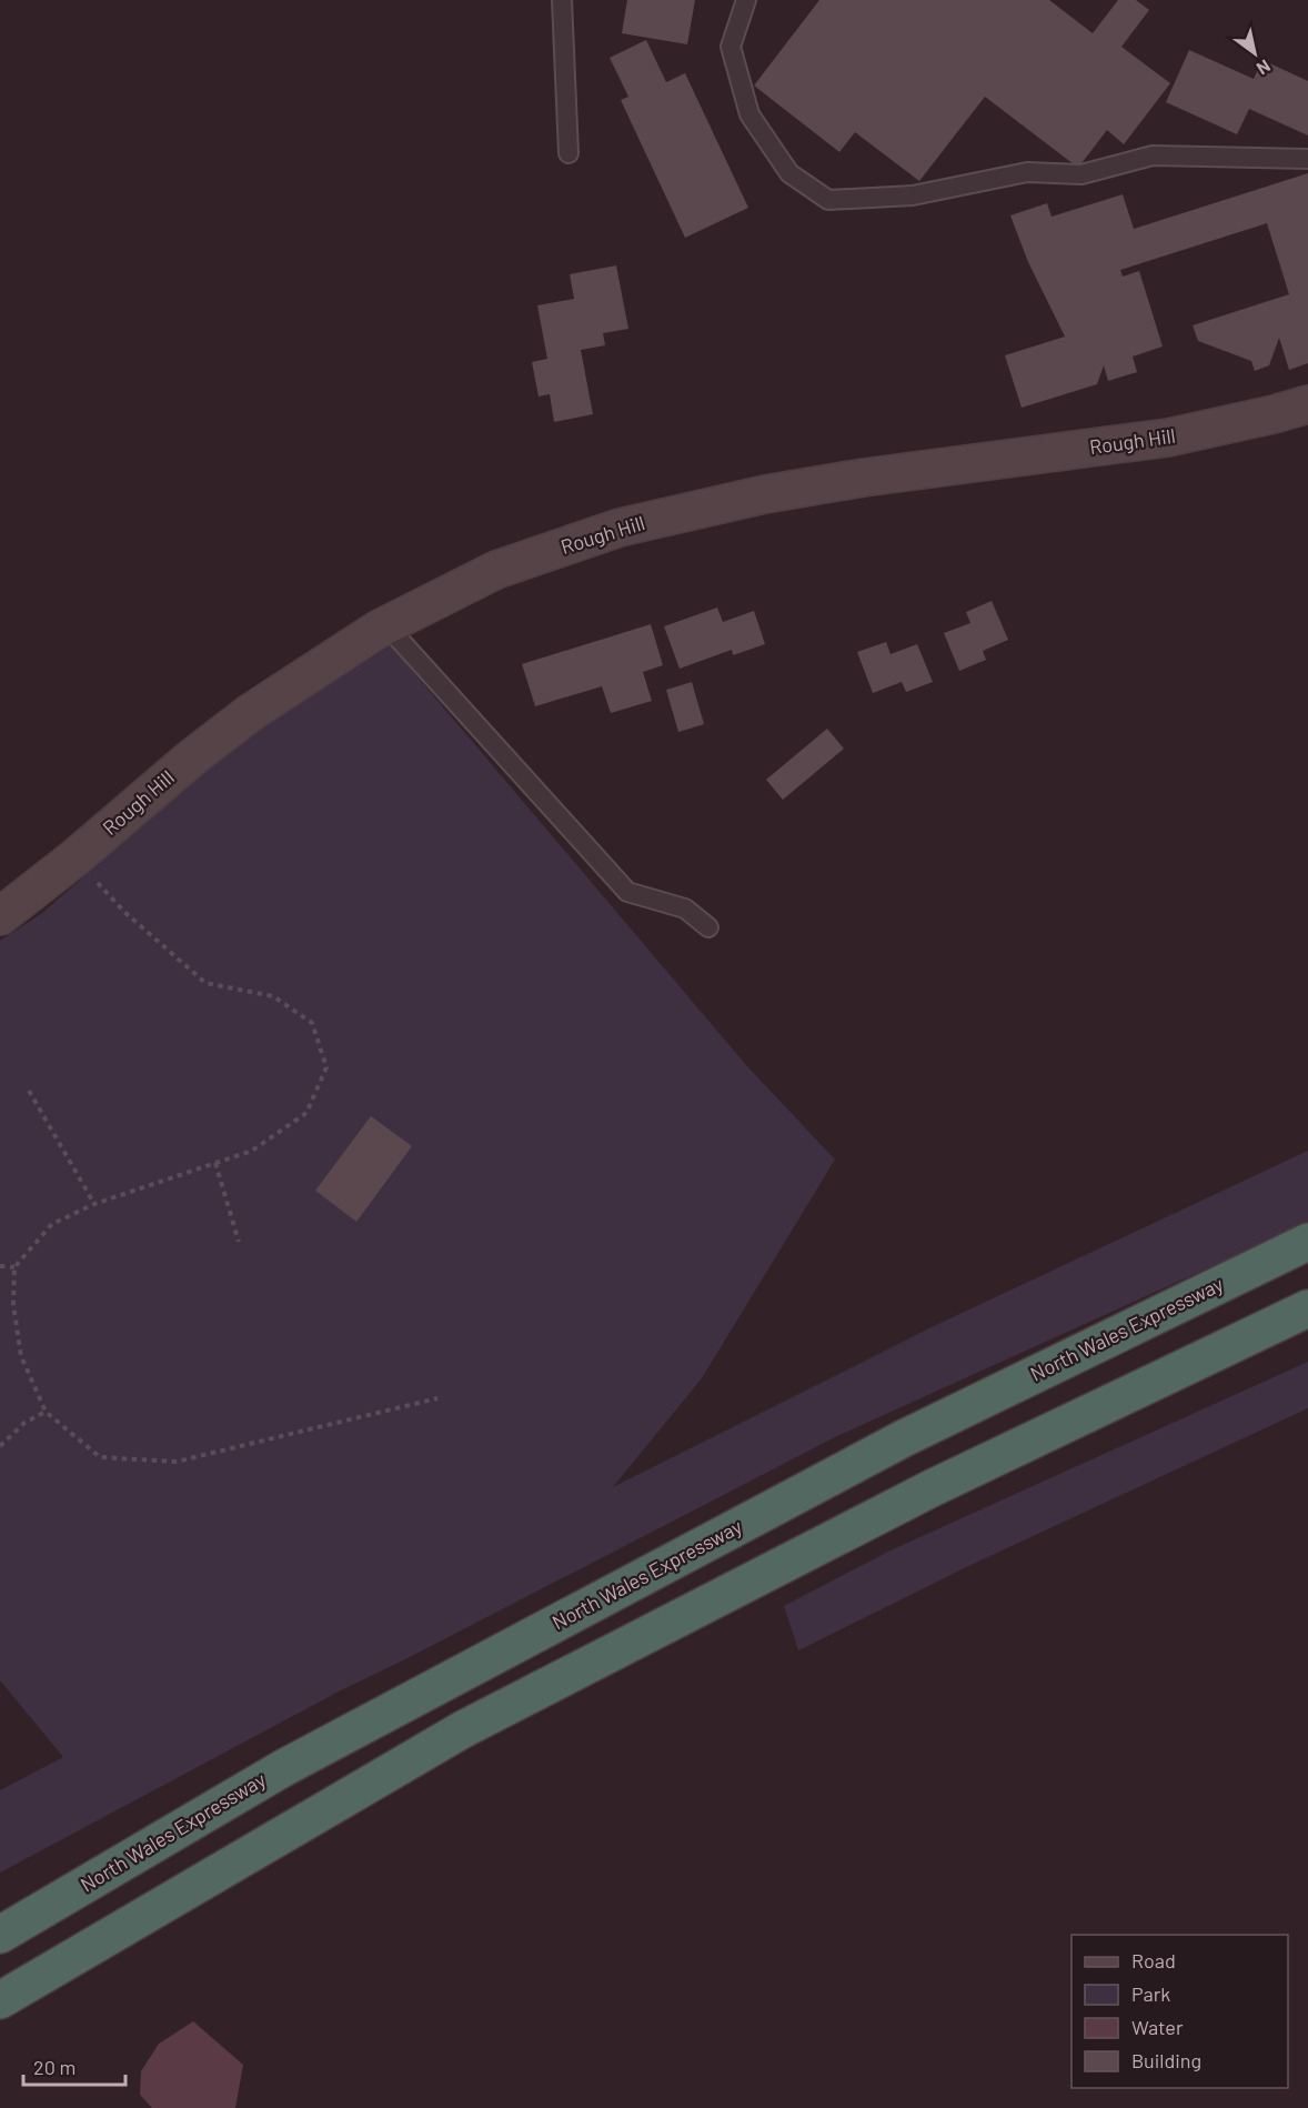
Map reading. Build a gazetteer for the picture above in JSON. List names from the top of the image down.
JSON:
{
  "streets": {
    "highway": ["North Wales Expressway"],
    "street": ["Rough Hill"]
  },
  "legend": [
    "Road",
    "Park",
    "Water",
    "Building"
  ],
  "scale_bar": "20 m",
  "north": "bottom right"
}
